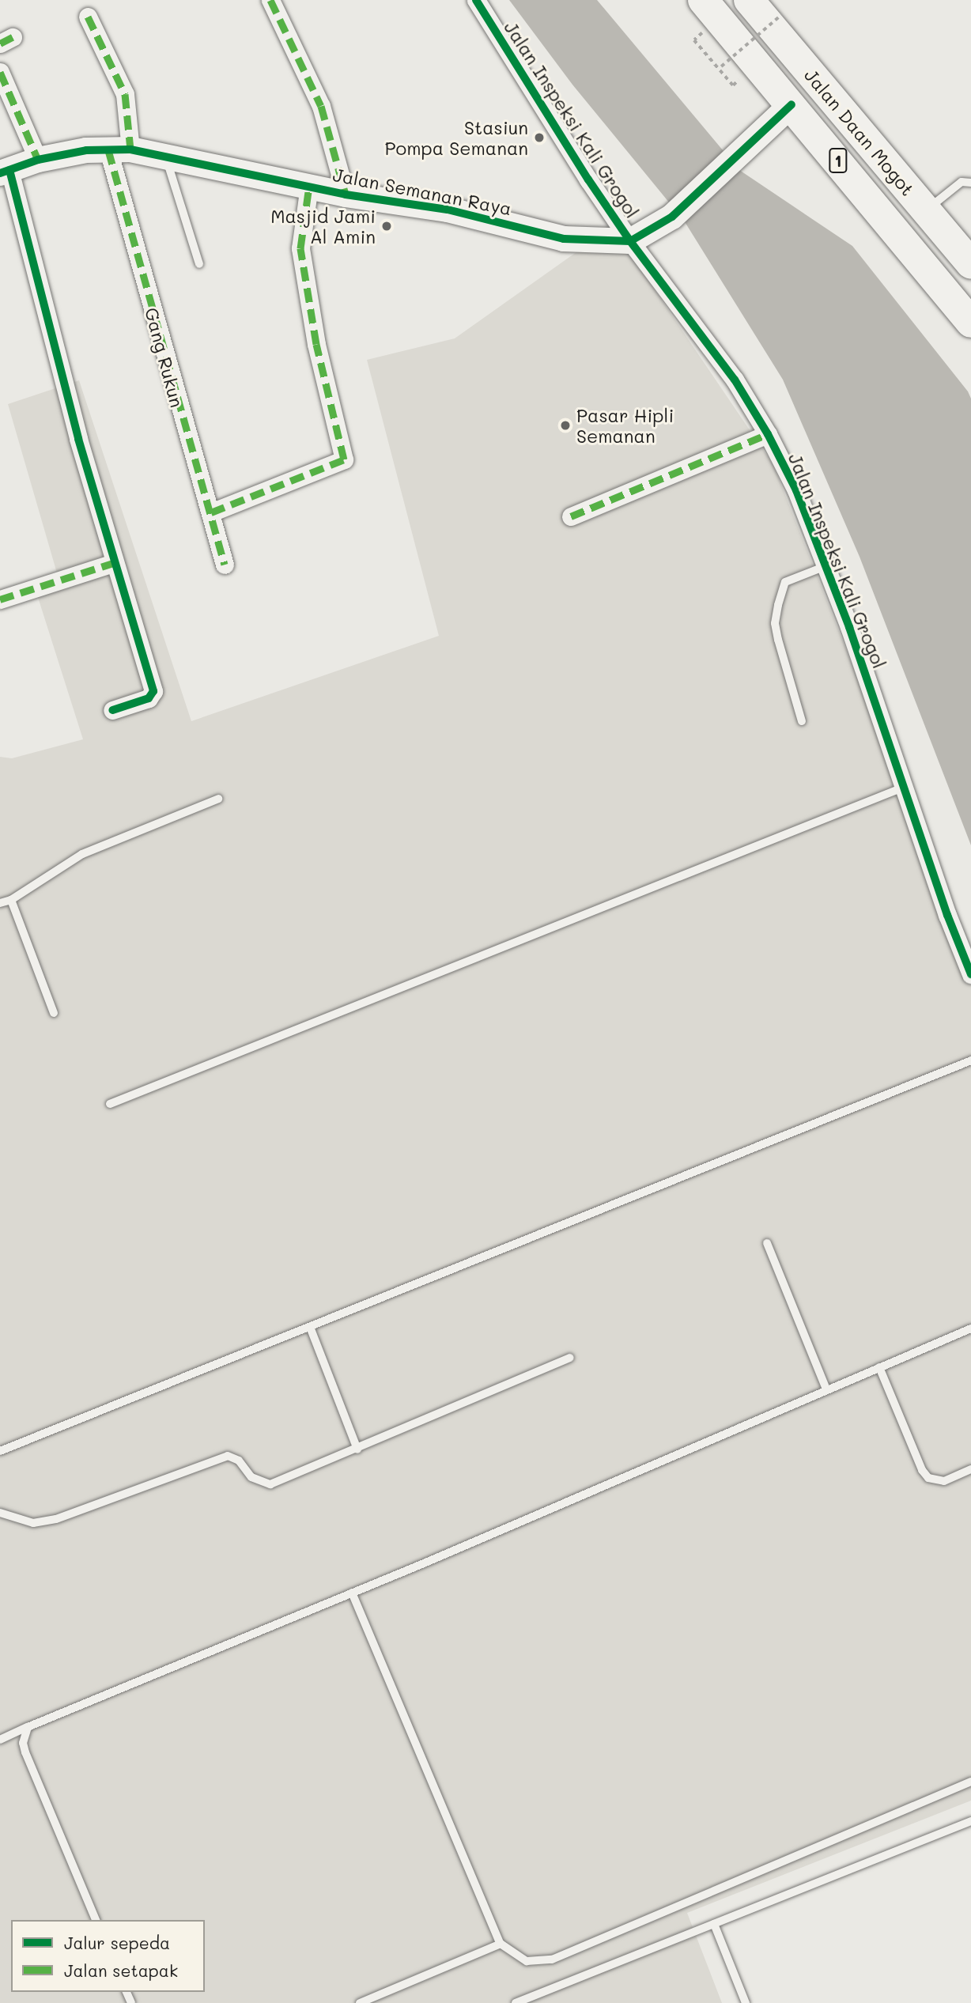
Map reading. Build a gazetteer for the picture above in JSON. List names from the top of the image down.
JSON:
{
  "streets": {
    "highway": ["Jalan Daan Mogot", "1"],
    "street": ["Jalan Inspeksi Kali Grogol", "Jalan Semanan Raya", "Gang Rukun"]
  },
  "crossings": [
    ["Jalan Inspeksi Kali Grogol", "Jalan Semanan Raya"],
    ["Jalan Semanan Raya", "Gang Rukun"]
  ],
  "places": ["Stasiun Pompa Semanan", "Masjid Jami Al Amin", "Pasar Hipli Semanan"],
  "legend": ["Jalur sepeda", "Jalan setapak"]
}
